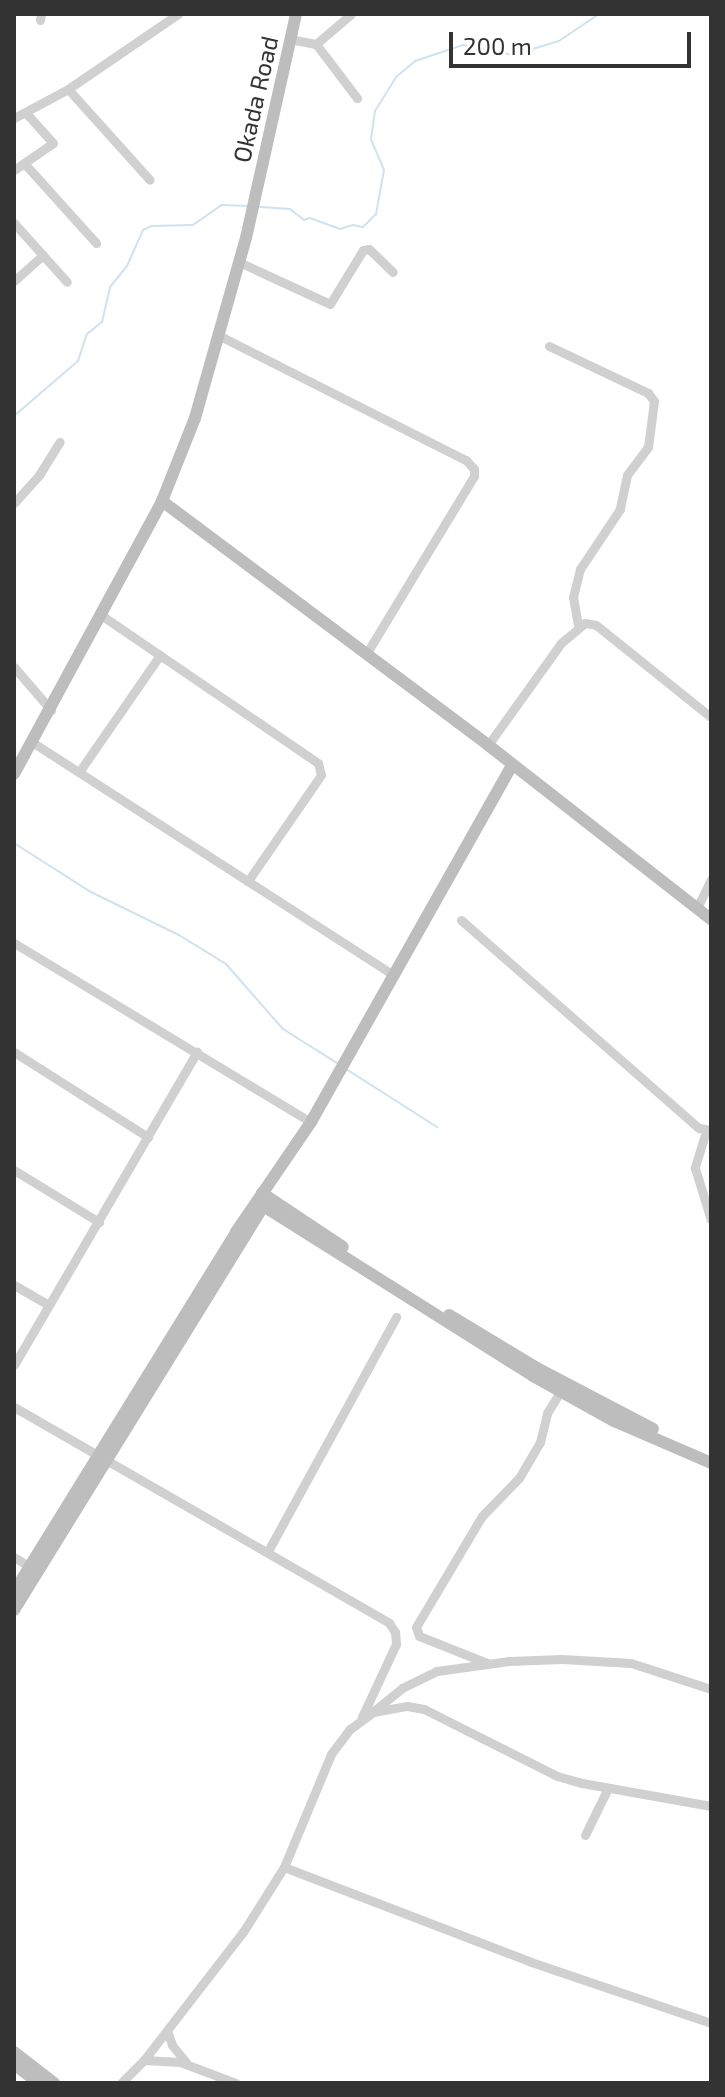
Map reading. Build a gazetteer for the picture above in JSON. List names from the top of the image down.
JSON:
{
  "streets": {
    "street": ["Okada Road"]
  },
  "scale_bar": "200 m"
}
